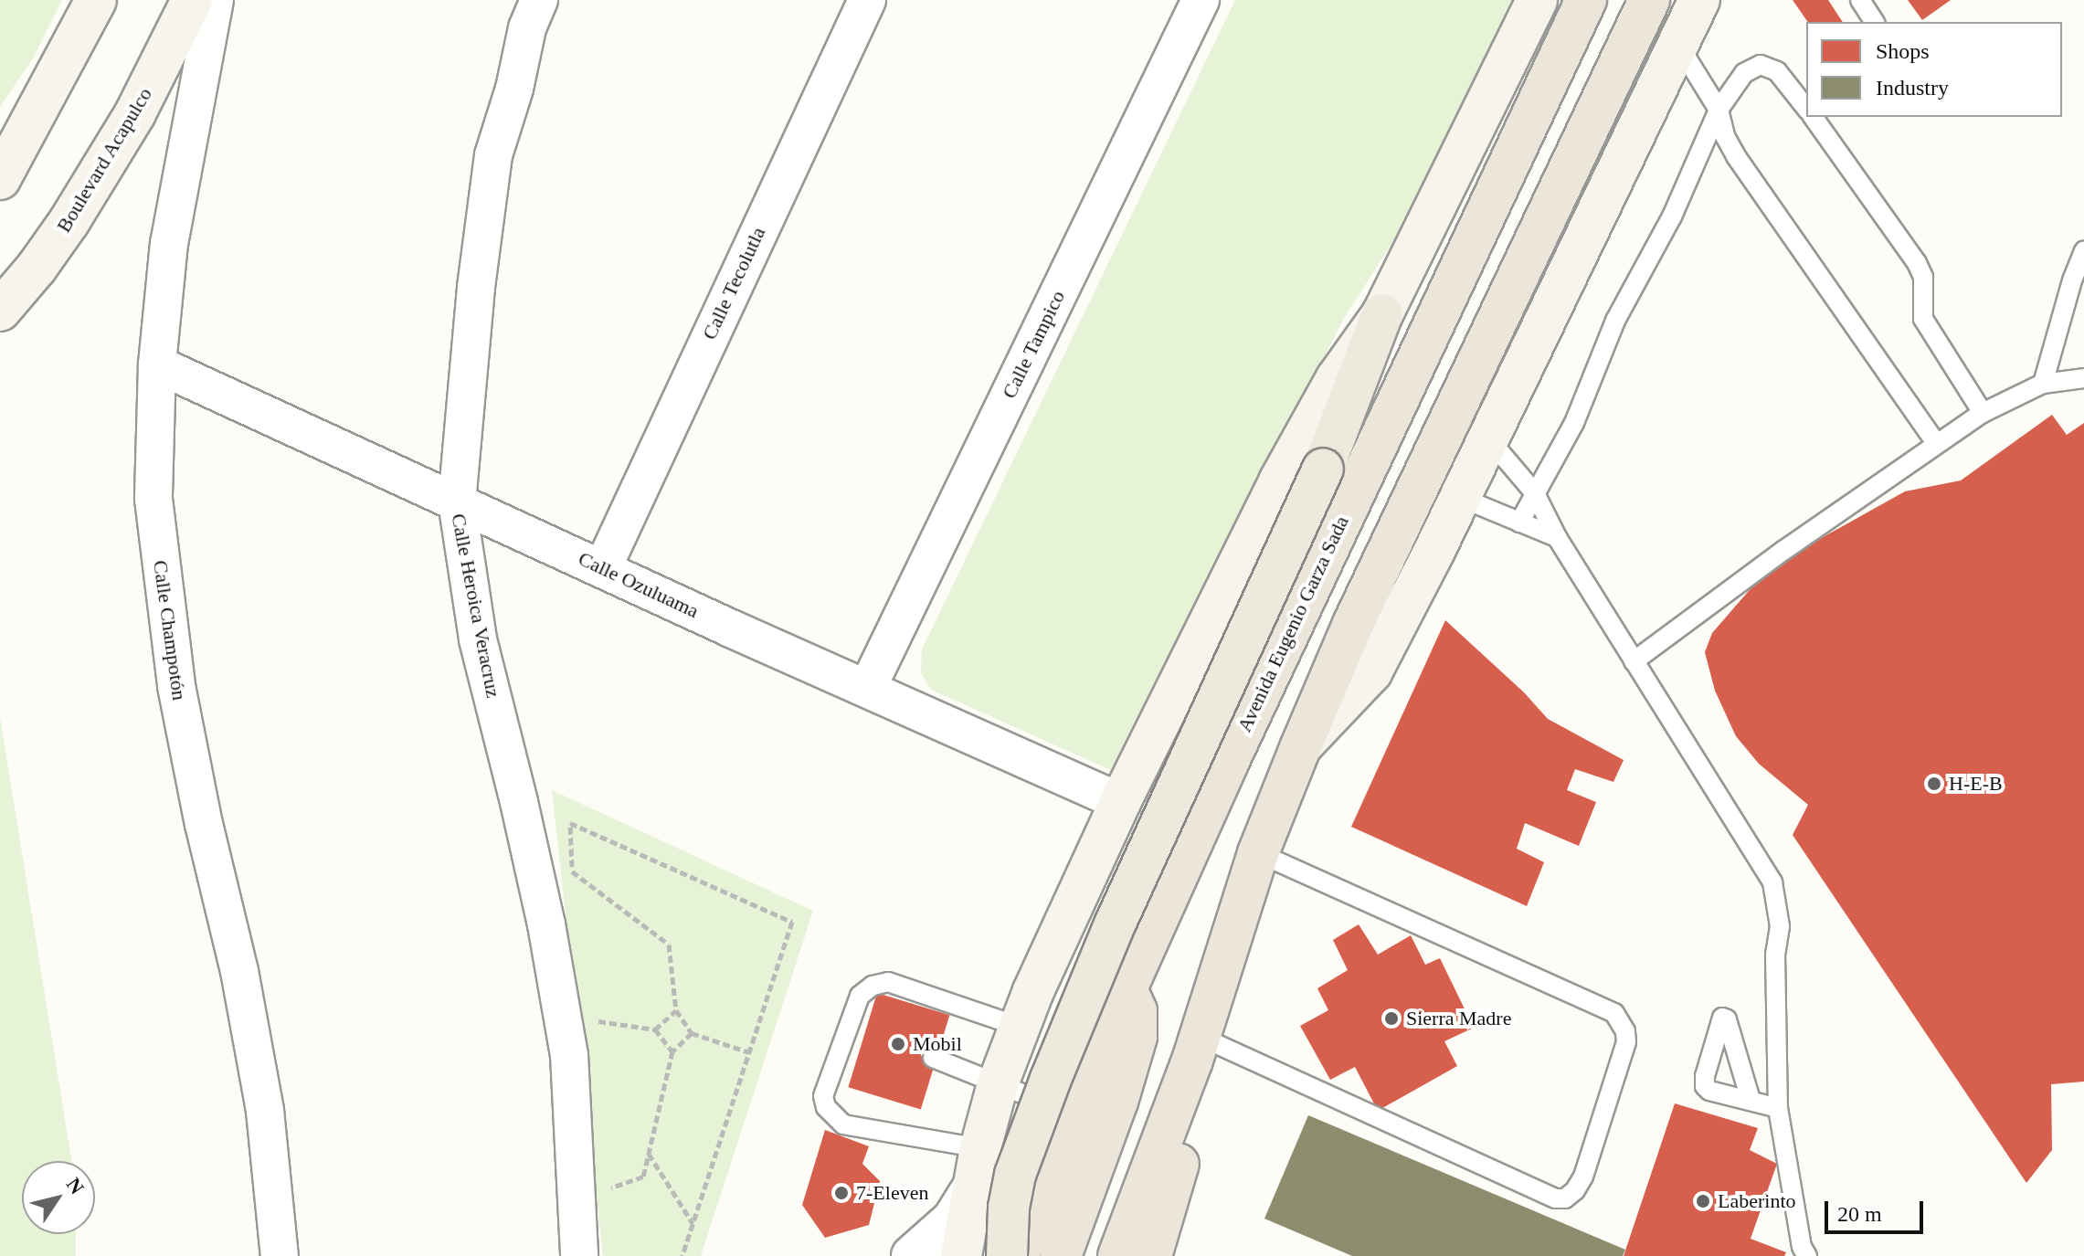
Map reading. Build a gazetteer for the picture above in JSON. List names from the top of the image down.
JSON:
{
  "streets": {
    "highway": ["Avenida Eugenio Garza Sada"],
    "main road": ["Boulevard Acapulco"],
    "street": [
      "Calle Tecolutla",
      "Calle Tampico",
      "Calle Ozuluama",
      "Calle Heroica Veracruz",
      "Calle Champotón"
    ]
  },
  "crossings": [
    ["Calle Tecolutla", "Calle Ozuluama"],
    ["Calle Tampico", "Calle Ozuluama"],
    ["Calle Ozuluama", "Calle Heroica Veracruz"],
    ["Calle Ozuluama", "Calle Champotón"]
  ],
  "places": [
    "H-E-B",
    "Sierra Madre",
    "Mobil",
    "7-Eleven",
    "Laberinto"
  ],
  "legend": ["Shops", "Industry"],
  "scale_bar": "20 m",
  "north": "top right"
}
